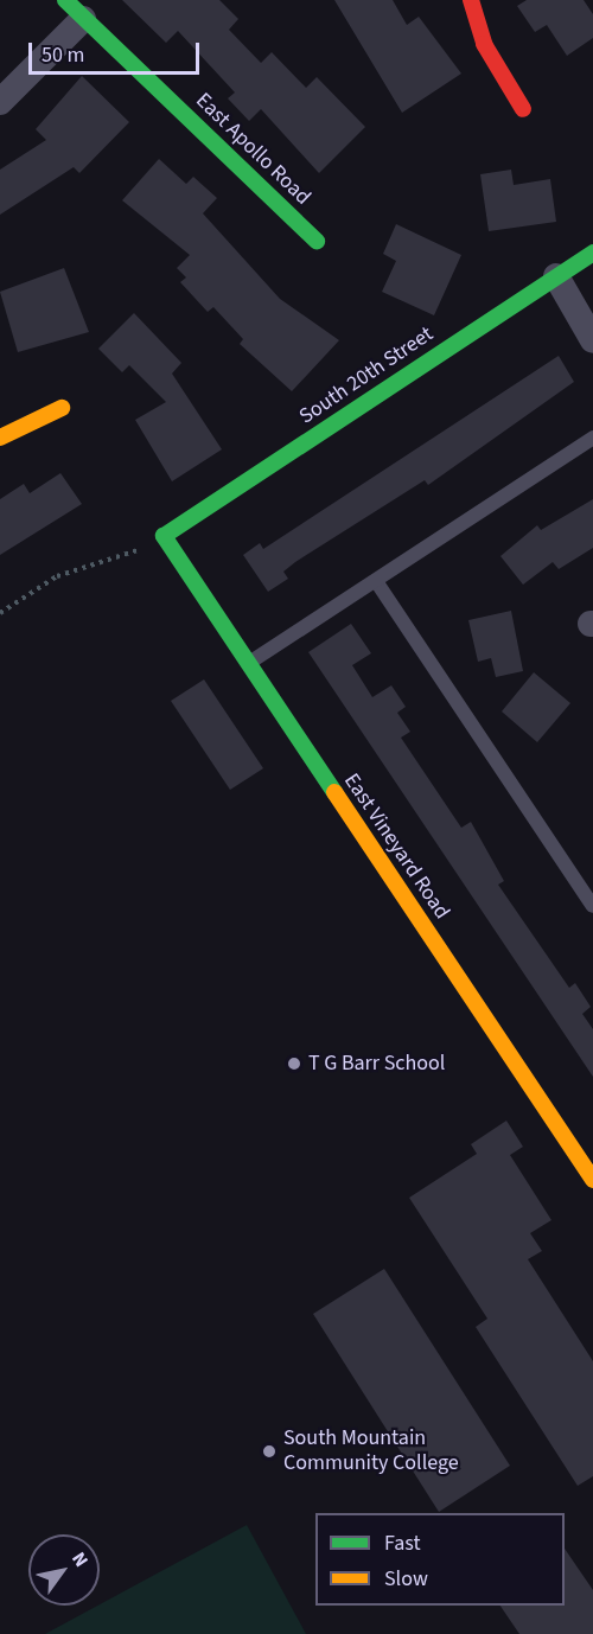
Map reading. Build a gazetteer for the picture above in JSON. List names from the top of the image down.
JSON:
{
  "streets": {
    "street": ["East Apollo Road", "South 20th Street", "East Vineyard Road"]
  },
  "crossings": [
    ["South 20th Street", "East Vineyard Road"]
  ],
  "places": ["T G Barr School", "South Mountain Community College"],
  "legend": ["Fast", "Slow"],
  "scale_bar": "50 m",
  "north": "top right"
}
